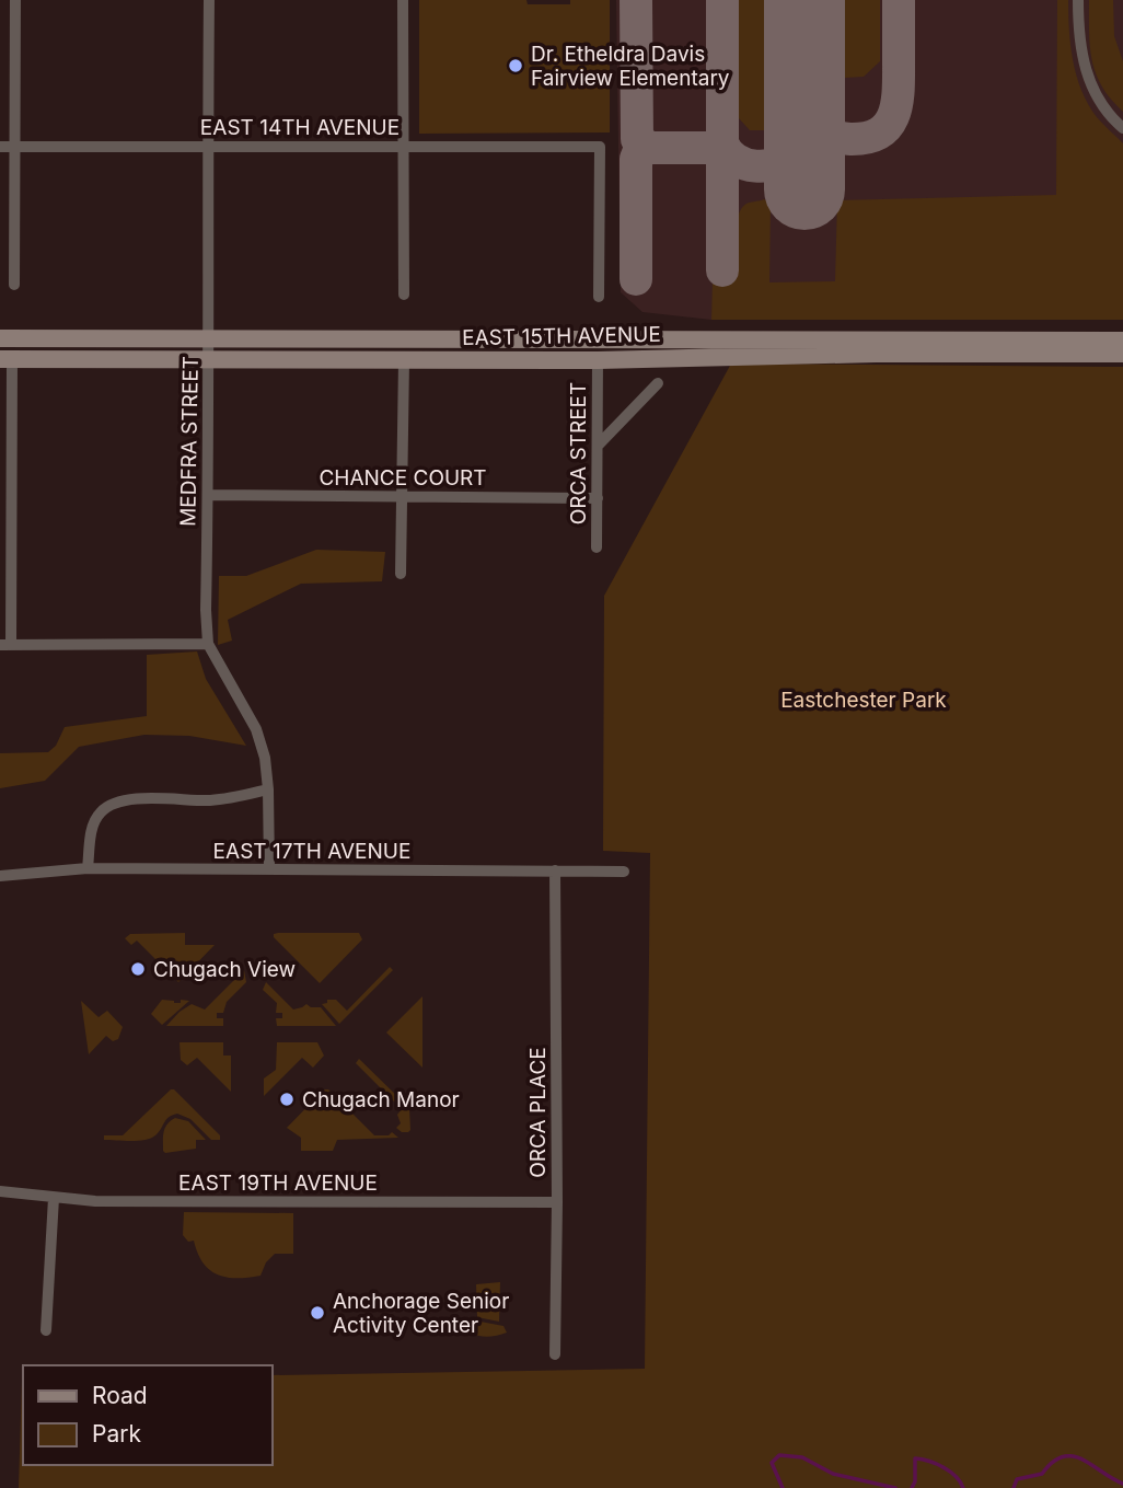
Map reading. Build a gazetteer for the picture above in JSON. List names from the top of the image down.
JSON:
{
  "streets": {
    "main road": ["EAST 15TH AVENUE"],
    "street": [
      "EAST 14TH AVENUE",
      "MEDFRA STREET",
      "ORCA STREET",
      "CHANCE COURT",
      "EAST 17TH AVENUE",
      "ORCA PLACE",
      "EAST 19TH AVENUE"
    ]
  },
  "crossings": [
    ["EAST 14TH AVENUE", "MEDFRA STREET"],
    ["EAST 15TH AVENUE", "MEDFRA STREET"],
    ["EAST 15TH AVENUE", "ORCA STREET"],
    ["MEDFRA STREET", "CHANCE COURT"],
    ["MEDFRA STREET", "EAST 17TH AVENUE"],
    ["ORCA STREET", "CHANCE COURT"],
    ["EAST 17TH AVENUE", "ORCA PLACE"],
    ["ORCA PLACE", "EAST 19TH AVENUE"]
  ],
  "parks": ["Eastchester Park"],
  "places": [
    "Dr. Etheldra Davis Fairview Elementary",
    "Chugach View",
    "Chugach Manor",
    "Anchorage Senior Activity Center"
  ],
  "legend": ["Road", "Park"]
}
